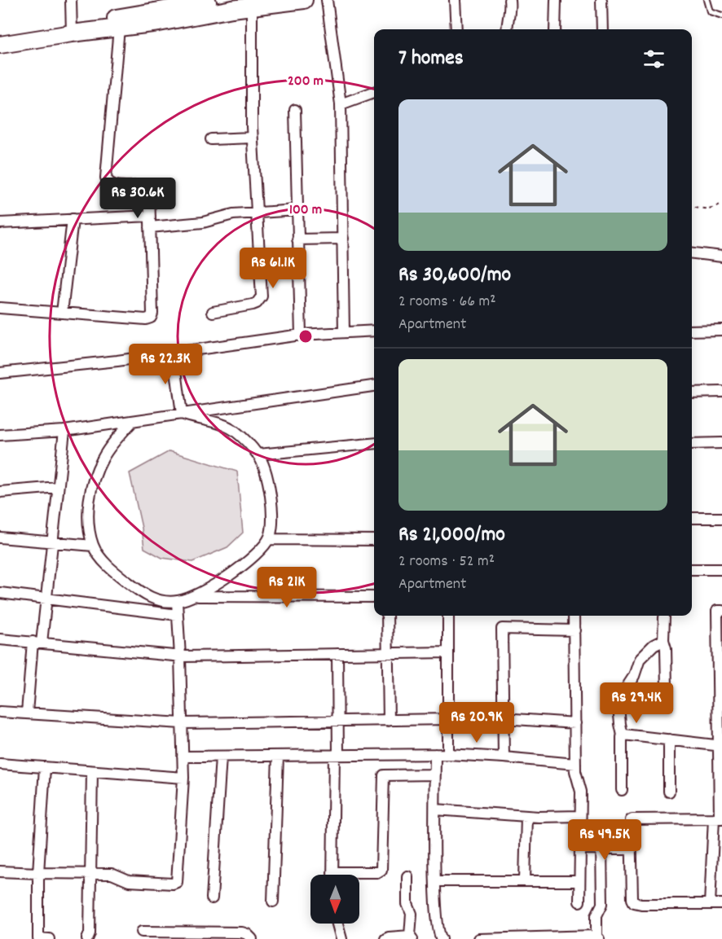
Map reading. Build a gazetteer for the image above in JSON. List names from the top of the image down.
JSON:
{
  "north": "bottom",
  "page": {
    "heading": "7 homes",
    "list": [
      {
        "name": "Rs 30,600/mo",
        "note": "2 rooms · 66 m² · Apartment"
      },
      {
        "name": "Rs 21,000/mo",
        "note": "2 rooms · 52 m² · Apartment"
      }
    ],
    "price": [
      "Rs 30.6K",
      "Rs 61.1K",
      "Rs 22.3K",
      "Rs 21K",
      "Rs 29.4K",
      "Rs 20.9K",
      "Rs 49.5K"
    ]
  },
  "rings": ["200 m", "100 m"]
}
